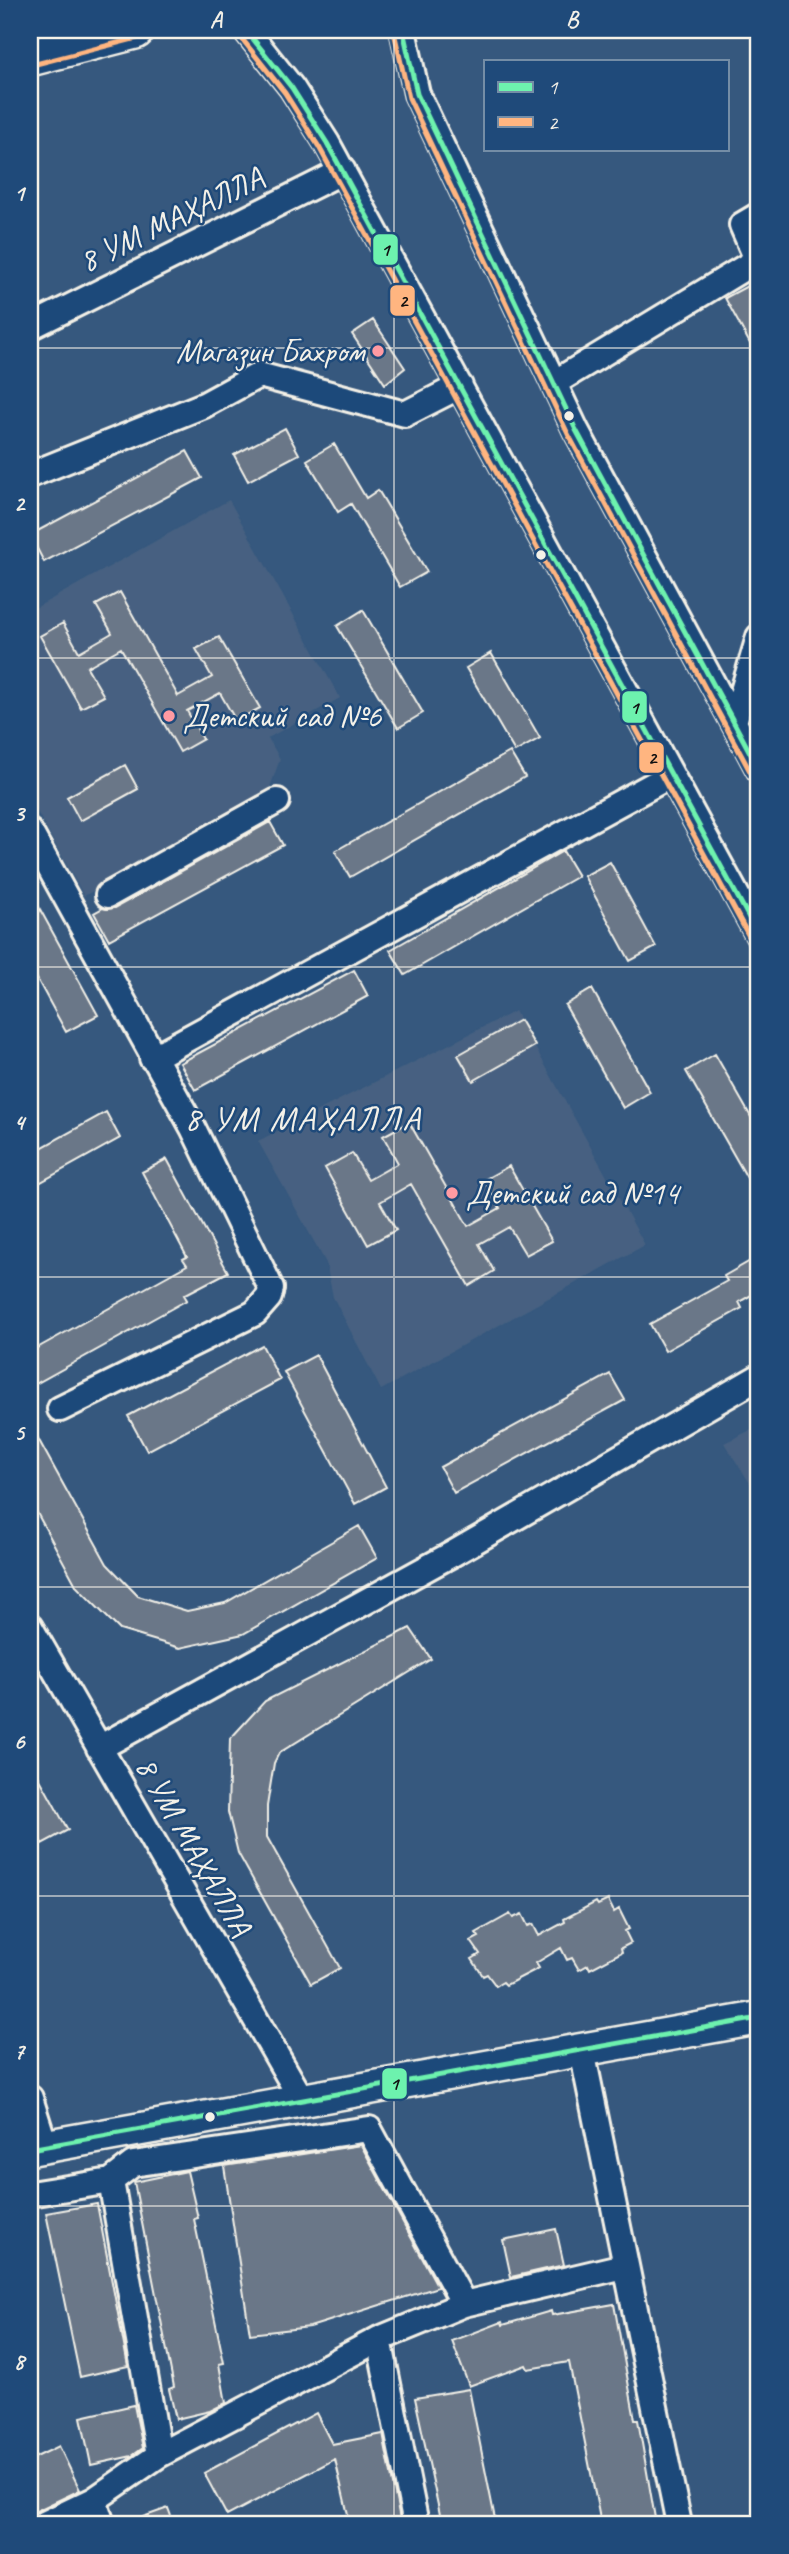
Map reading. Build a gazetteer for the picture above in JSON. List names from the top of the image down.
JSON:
{
  "streets": {
    "street": ["8 УМ МАҲАЛЛА"]
  },
  "districts": ["8 УМ МАҲАЛЛА"],
  "places": ["Магазин Бахром", "Детский сад №6", "Детский сад №14"],
  "lines": ["transit line 1", "transit line 2"],
  "legend": ["1", "2"],
  "grid": {
    "columns": ["A", "B"],
    "rows": [
      "1",
      "2",
      "3",
      "4",
      "5",
      "6",
      "7",
      "8"
    ]
  }
}
